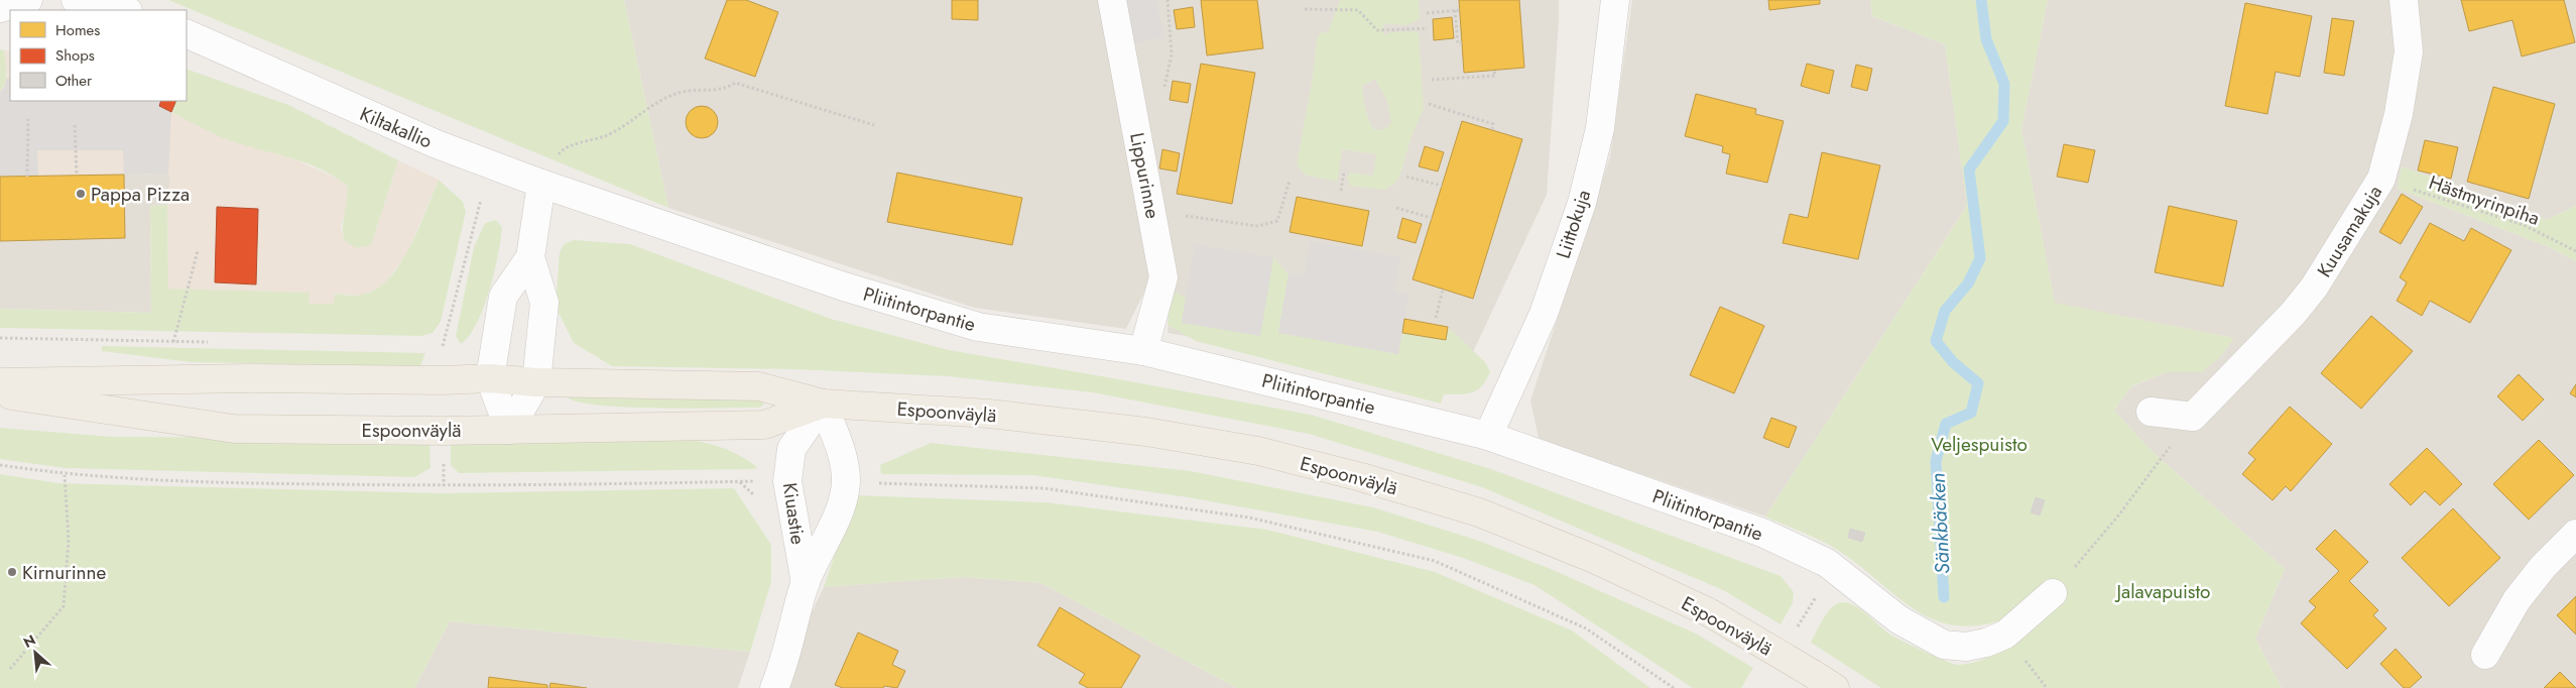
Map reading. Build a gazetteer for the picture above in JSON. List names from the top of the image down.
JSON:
{
  "streets": {
    "main road": ["Espoonväylä"],
    "street": [
      "Kiltakallio",
      "Lippurinne",
      "Liittokuja",
      "Kuusamakuja",
      "Pliitintorpantie",
      "Kiuastie"
    ],
    "path": ["Hästmyrinpiha"]
  },
  "crossings": [
    ["Kiltakallio", "Pliitintorpantie"],
    ["Lippurinne", "Pliitintorpantie"],
    ["Hästmyrinpiha", "Kuusamakuja"],
    ["Liittokuja", "Pliitintorpantie"],
    ["Espoonväylä", "Kiuastie"]
  ],
  "water": ["Sänkbäcken"],
  "parks": ["Veljespuisto", "Jalavapuisto"],
  "places": ["Pappa Pizza", "Kirnurinne"],
  "legend": ["Homes", "Shops", "Other"],
  "north": "top left"
}
